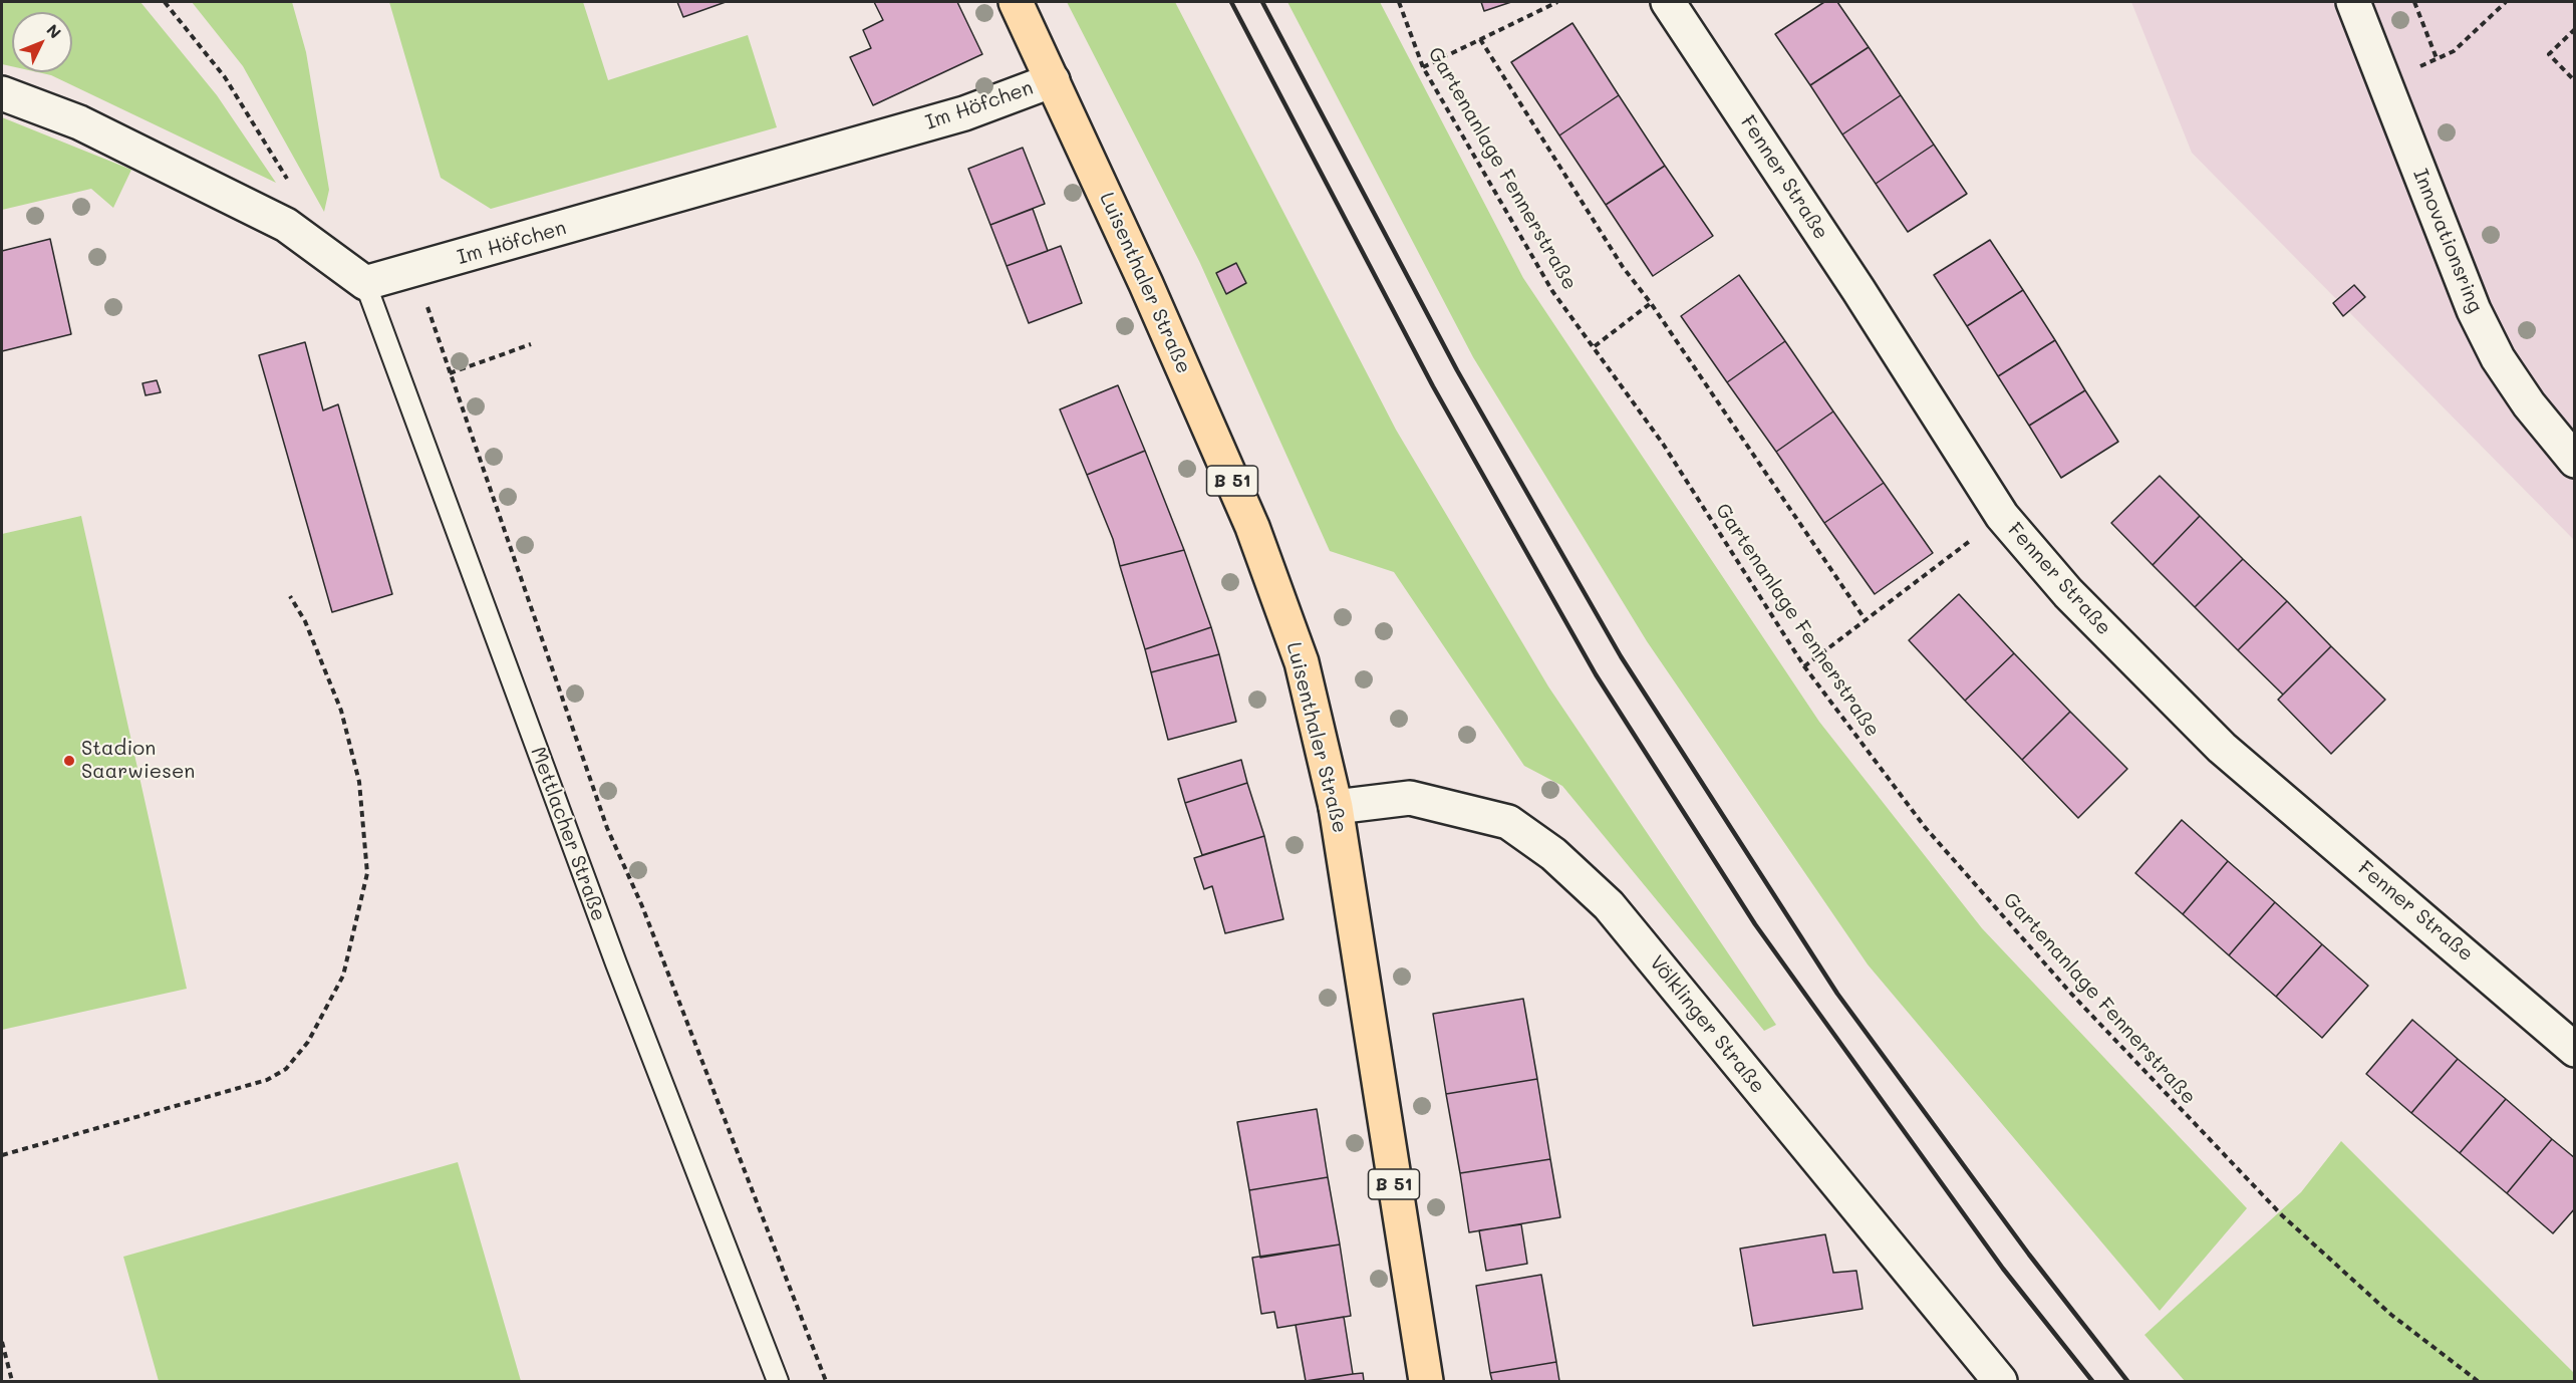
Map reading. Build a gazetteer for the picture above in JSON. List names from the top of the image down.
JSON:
{
  "streets": {
    "main road": ["Luisenthaler Straße", "B 51"],
    "street": [
      "Im Höfchen",
      "Fenner Straße",
      "Innovationsring",
      "Völklinger Straße"
    ],
    "lane": ["Mettlacher Straße"],
    "path": ["Gartenanlage Fennerstraße"]
  },
  "crossings": [
    ["Im Höfchen", "Luisenthaler Straße"],
    ["Im Höfchen", "Mettlacher Straße"],
    ["Luisenthaler Straße", "Völklinger Straße"]
  ],
  "places": ["Stadion Saarwiesen"],
  "north": "top right"
}
